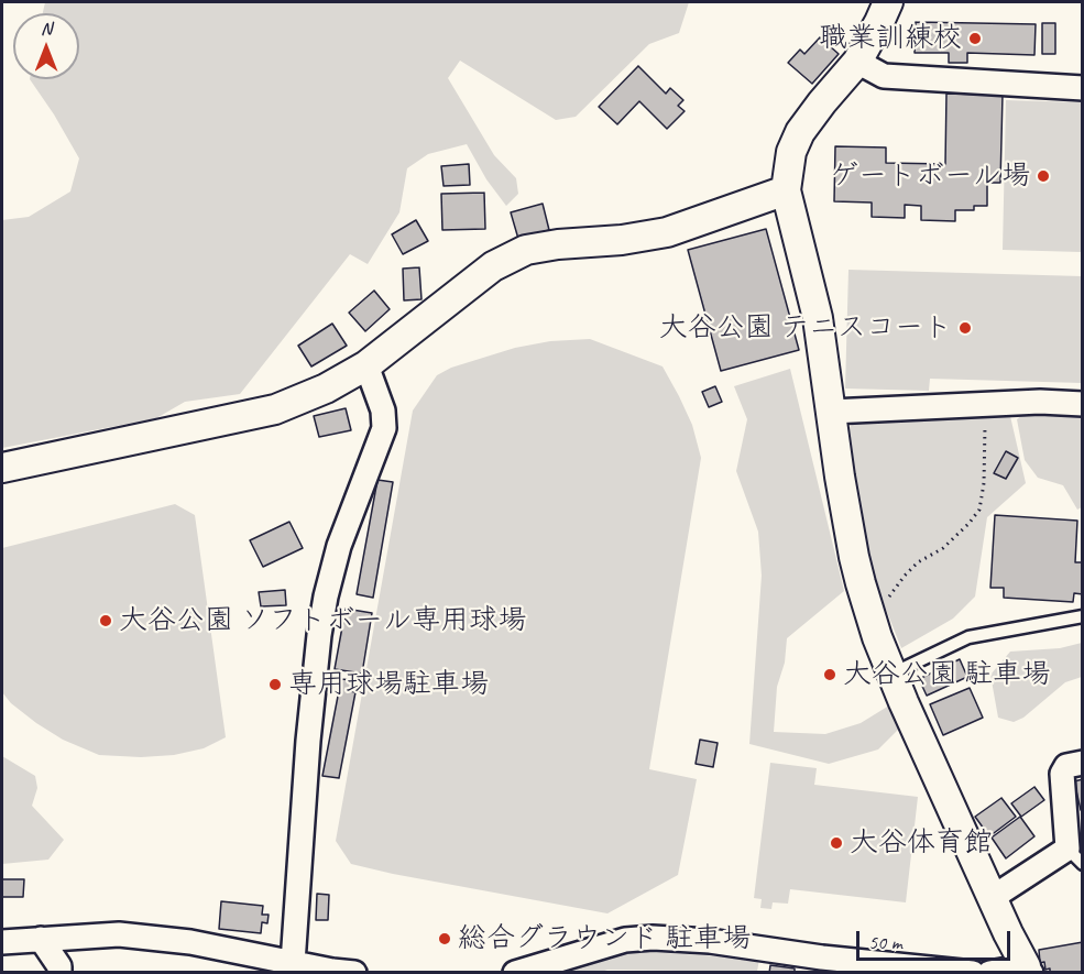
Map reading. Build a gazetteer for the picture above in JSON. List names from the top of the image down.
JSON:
{
  "places": [
    "職業訓練校",
    "ゲートボール場",
    "大谷公園 テニスコート",
    "大谷公園 ソフトボール専用球場",
    "大谷公園 駐車場",
    "専用球場駐車場",
    "大谷体育館",
    "総合グラウンド 駐車場"
  ],
  "scale_bar": "50 m",
  "north": "top"
}
